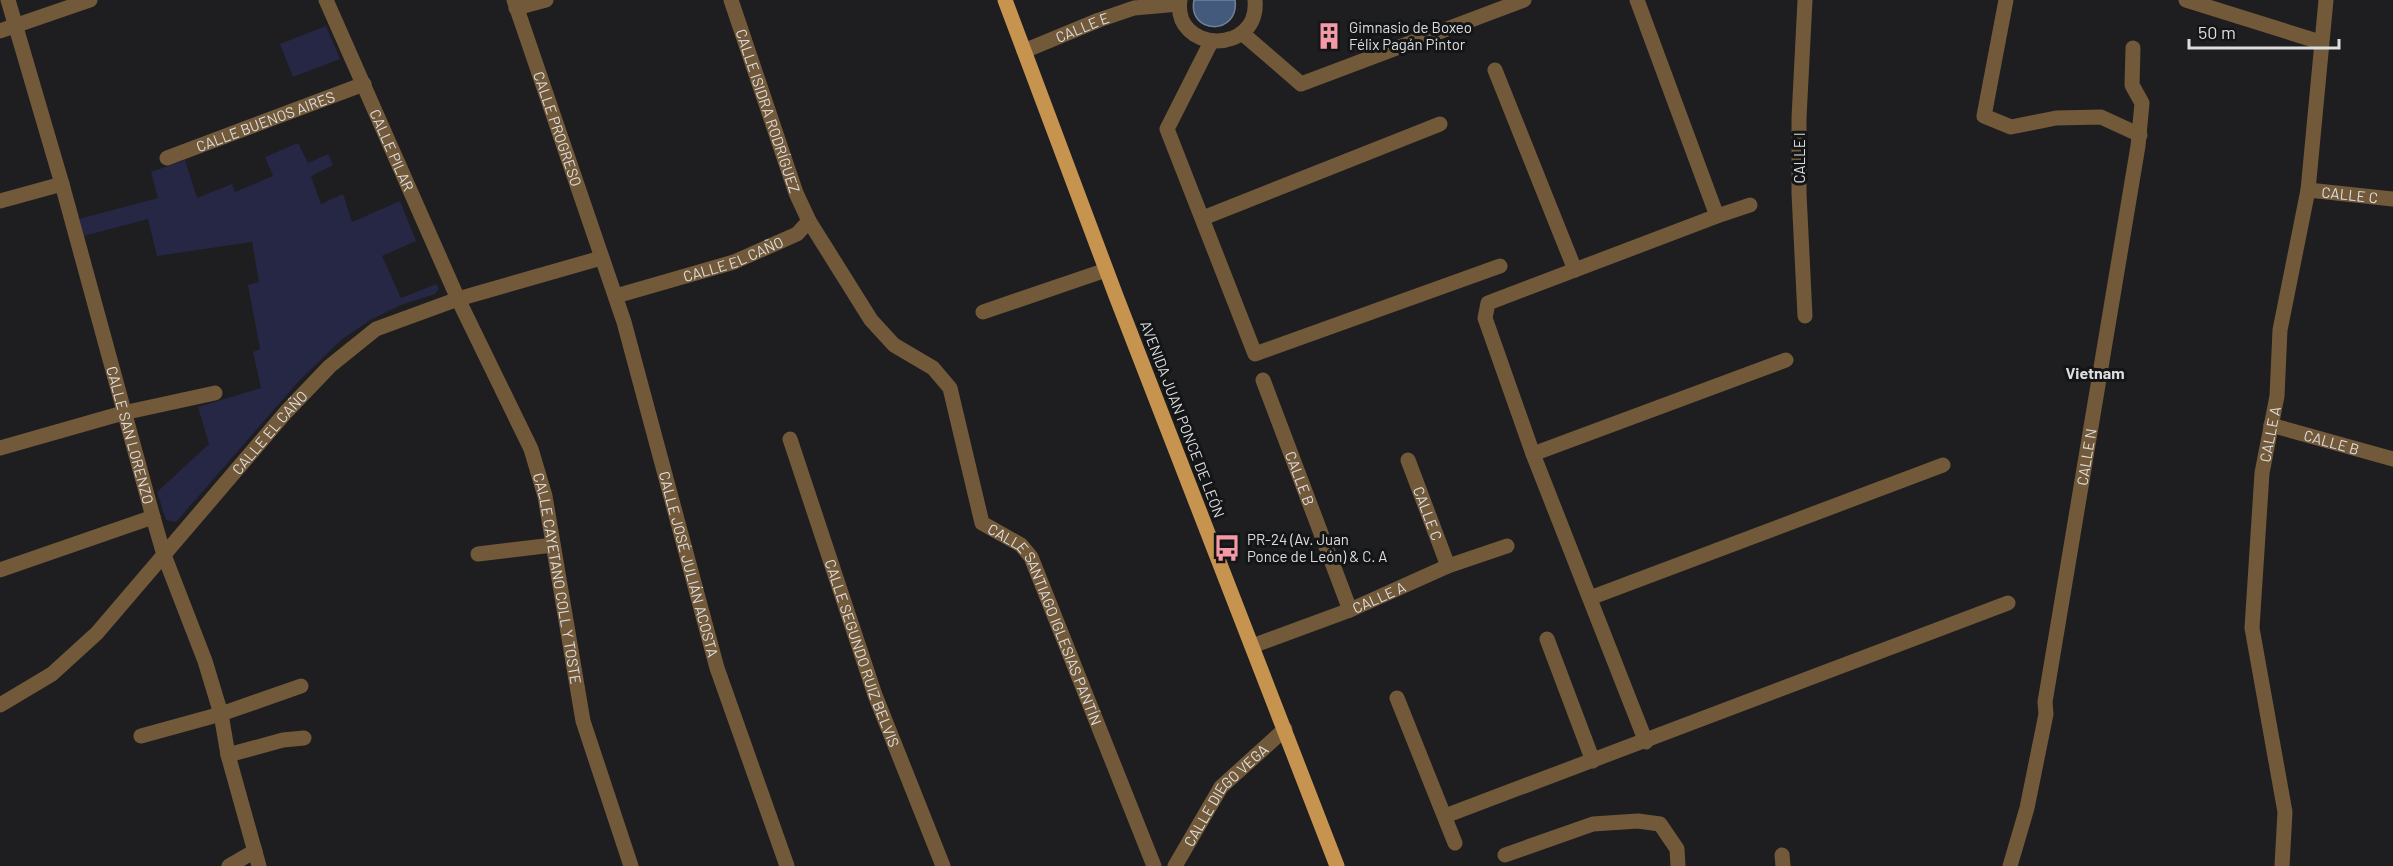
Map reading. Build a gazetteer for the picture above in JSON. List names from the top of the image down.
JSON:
{
  "streets": {
    "main road": ["AVENIDA JUAN PONCE DE LEÓN"],
    "street": [
      "CALLE E",
      "CALLE ISIDRA RODRÍGUEZ",
      "CALLE BUENOS AIRES",
      "CALLE PROGRESO",
      "CALLE PILAR",
      "CALLE I",
      "CALLE C",
      "CALLE EL CAÑO",
      "CALLE A",
      "CALLE SAN LORENZO",
      "CALLE B",
      "CALLE N",
      "CALLE JOSÉ JULIÁN ACOSTA",
      "CALLE CAYETANO COLL Y TOSTE",
      "CALLE SANTIAGO IGLESIAS PANTÍN",
      "CALLE SEGUNDO RUIZ BELVIS",
      "CALLE DIEGO VEGA"
    ]
  },
  "crossings": [
    ["CALLE E", "AVENIDA JUAN PONCE DE LEÓN"],
    ["CALLE ISIDRA RODRÍGUEZ", "CALLE EL CAÑO"],
    ["CALLE ISIDRA RODRÍGUEZ", "CALLE SANTIAGO IGLESIAS PANTÍN"],
    ["CALLE BUENOS AIRES", "CALLE PILAR"],
    ["CALLE PROGRESO", "CALLE EL CAÑO"],
    ["CALLE PROGRESO", "CALLE JOSÉ JULIÁN ACOSTA"],
    ["CALLE PILAR", "CALLE EL CAÑO"],
    ["CALLE PILAR", "CALLE CAYETANO COLL Y TOSTE"],
    ["CALLE C", "CALLE A"],
    ["CALLE EL CAÑO", "CALLE SAN LORENZO"],
    ["CALLE EL CAÑO", "CALLE JOSÉ JULIÁN ACOSTA"],
    ["CALLE EL CAÑO", "CALLE CAYETANO COLL Y TOSTE"],
    ["CALLE EL CAÑO", "CALLE SANTIAGO IGLESIAS PANTÍN"],
    ["AVENIDA JUAN PONCE DE LEÓN", "CALLE A"],
    ["AVENIDA JUAN PONCE DE LEÓN", "CALLE DIEGO VEGA"],
    ["CALLE A", "CALLE B"]
  ],
  "districts": ["Vietnam"],
  "places": {
    "building": ["Gimnasio de Boxeo Félix Pagán Pintor"],
    "bus stop": ["PR-24 (Av. Juan Ponce de León) & C. A"]
  },
  "scale_bar": "50 m"
}
